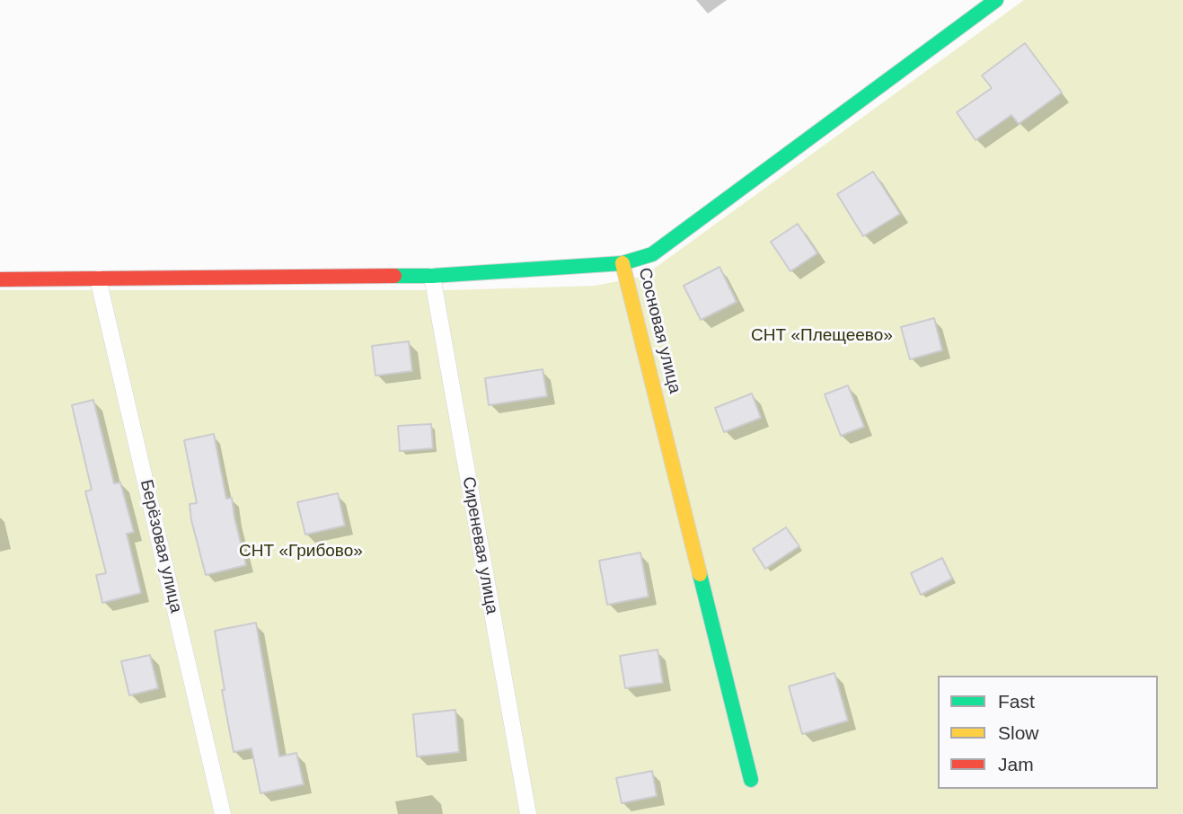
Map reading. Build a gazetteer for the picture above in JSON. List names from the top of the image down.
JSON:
{
  "streets": {
    "street": ["Сосновая улица"],
    "lane": ["Сиреневая улица", "Берёзовая улица"]
  },
  "parks": ["СНТ «Плещеево»", "СНТ «Грибово»"],
  "legend": ["Fast", "Slow", "Jam"]
}
